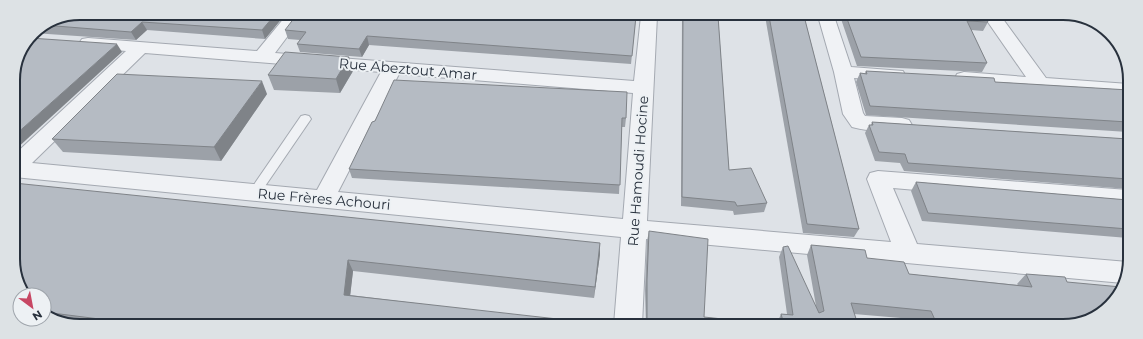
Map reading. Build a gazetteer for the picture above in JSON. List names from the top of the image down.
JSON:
{
  "streets": {
    "street": ["Rue Abeztout Amar", "Rue Hamoudi Hocine", "Rue Frères Achouri"]
  },
  "crossings": [
    ["Rue Abeztout Amar", "Rue Hamoudi Hocine"],
    ["Rue Hamoudi Hocine", "Rue Frères Achouri"]
  ],
  "north": "bottom right"
}
